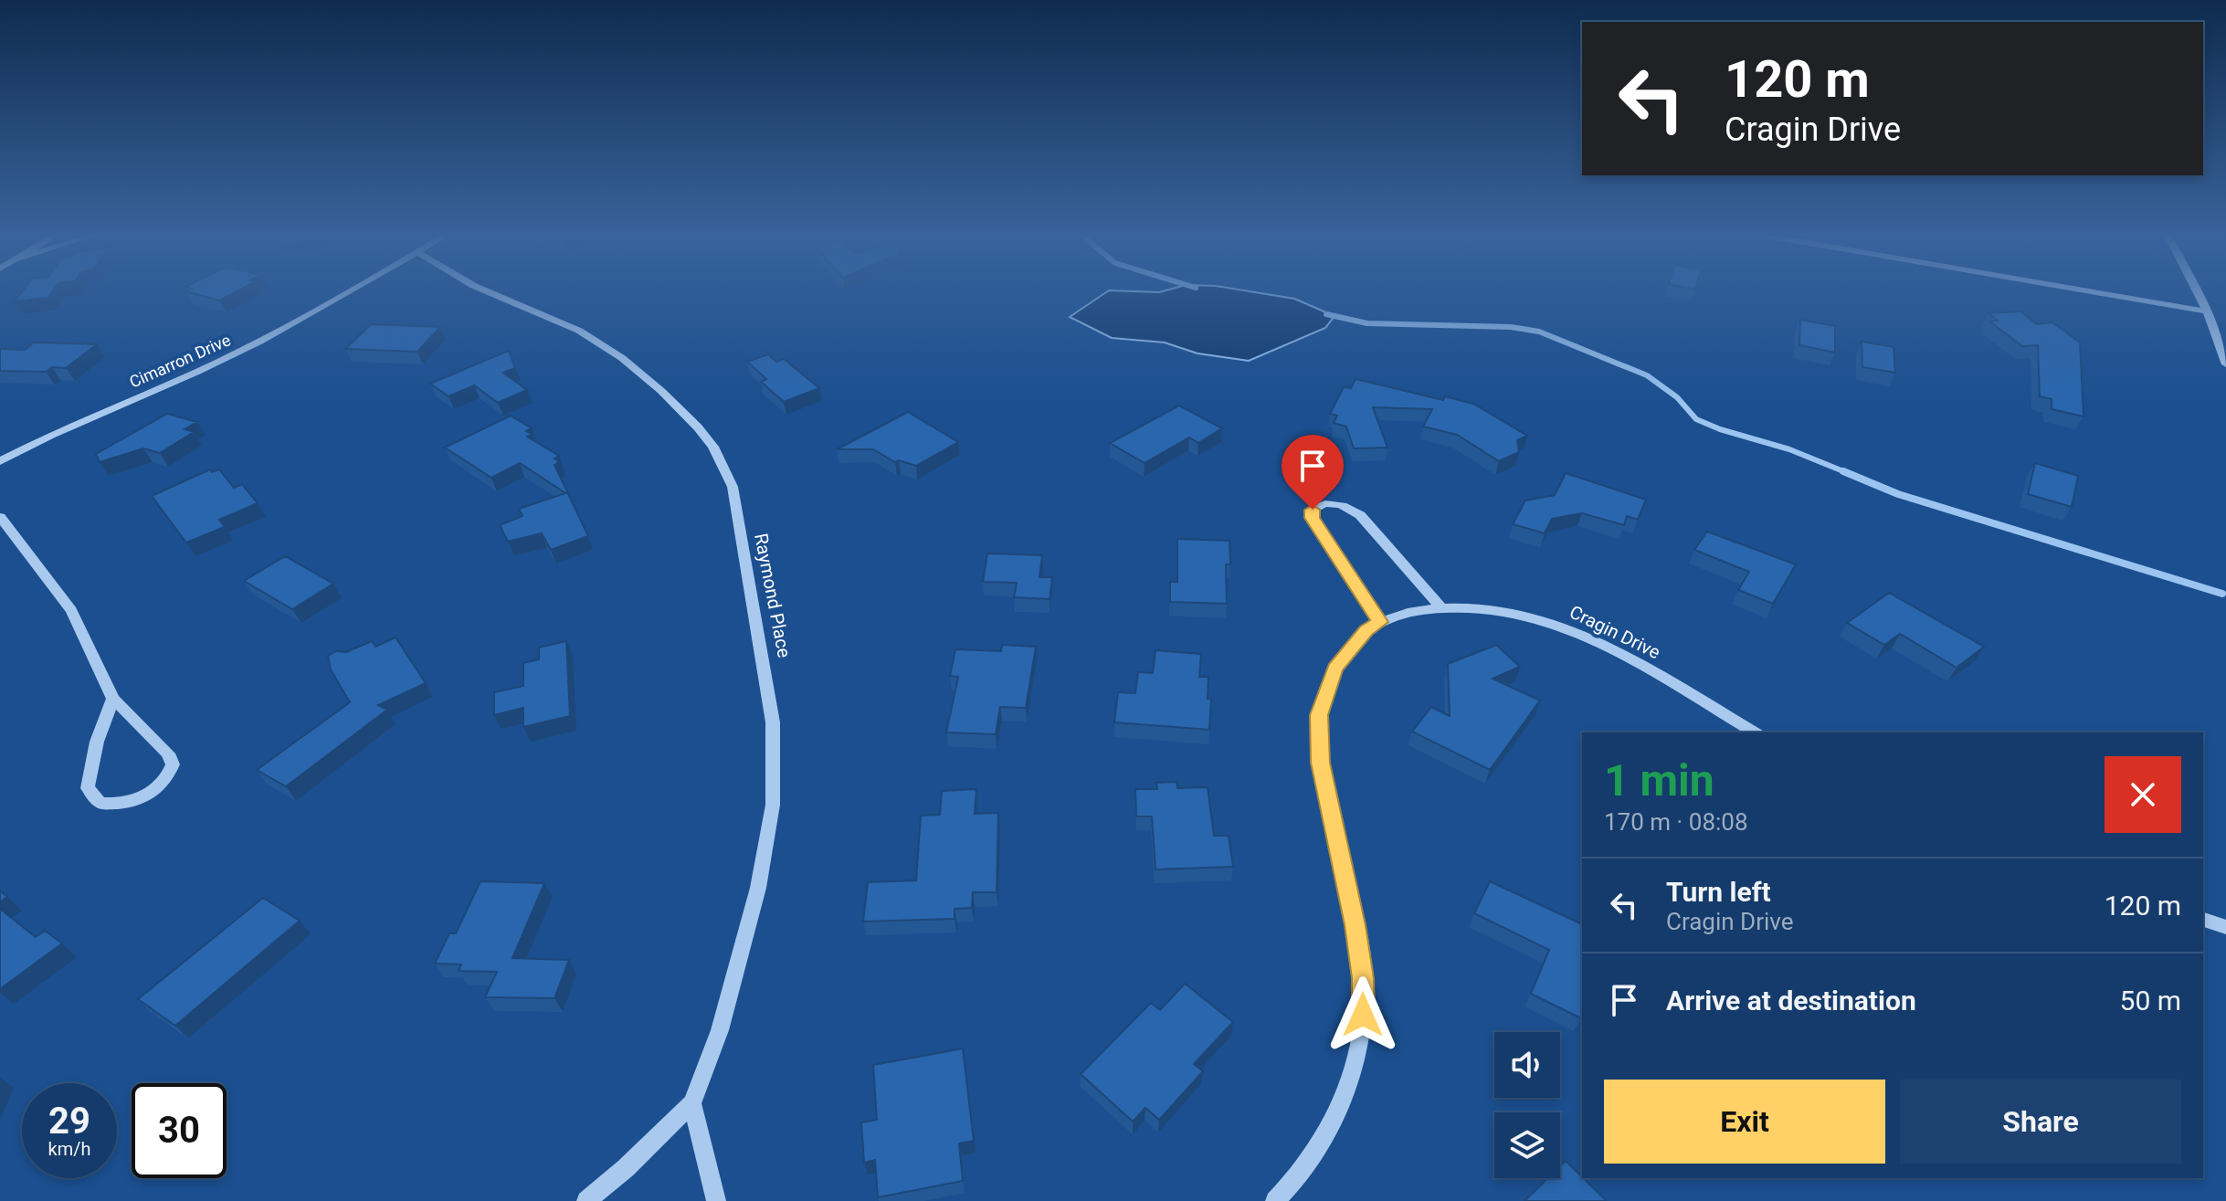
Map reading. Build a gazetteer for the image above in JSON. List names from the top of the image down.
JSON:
{
  "streets": {
    "street": ["Cimarron Drive", "Raymond Place", "Cragin Drive"]
  },
  "page": {
    "turn": ["120 m", "Cragin Drive"],
    "heading": ["1 min", "170 m · 08:08"],
    "list": [
      {
        "name": "Turn left",
        "note": "Cragin Drive",
        "value": "120 m"
      },
      {
        "name": "Arrive at destination",
        "value": "50 m"
      }
    ],
    "buttons": ["Exit", "Share"],
    "speed": "29 km/h",
    "limit": "30"
  }
}
